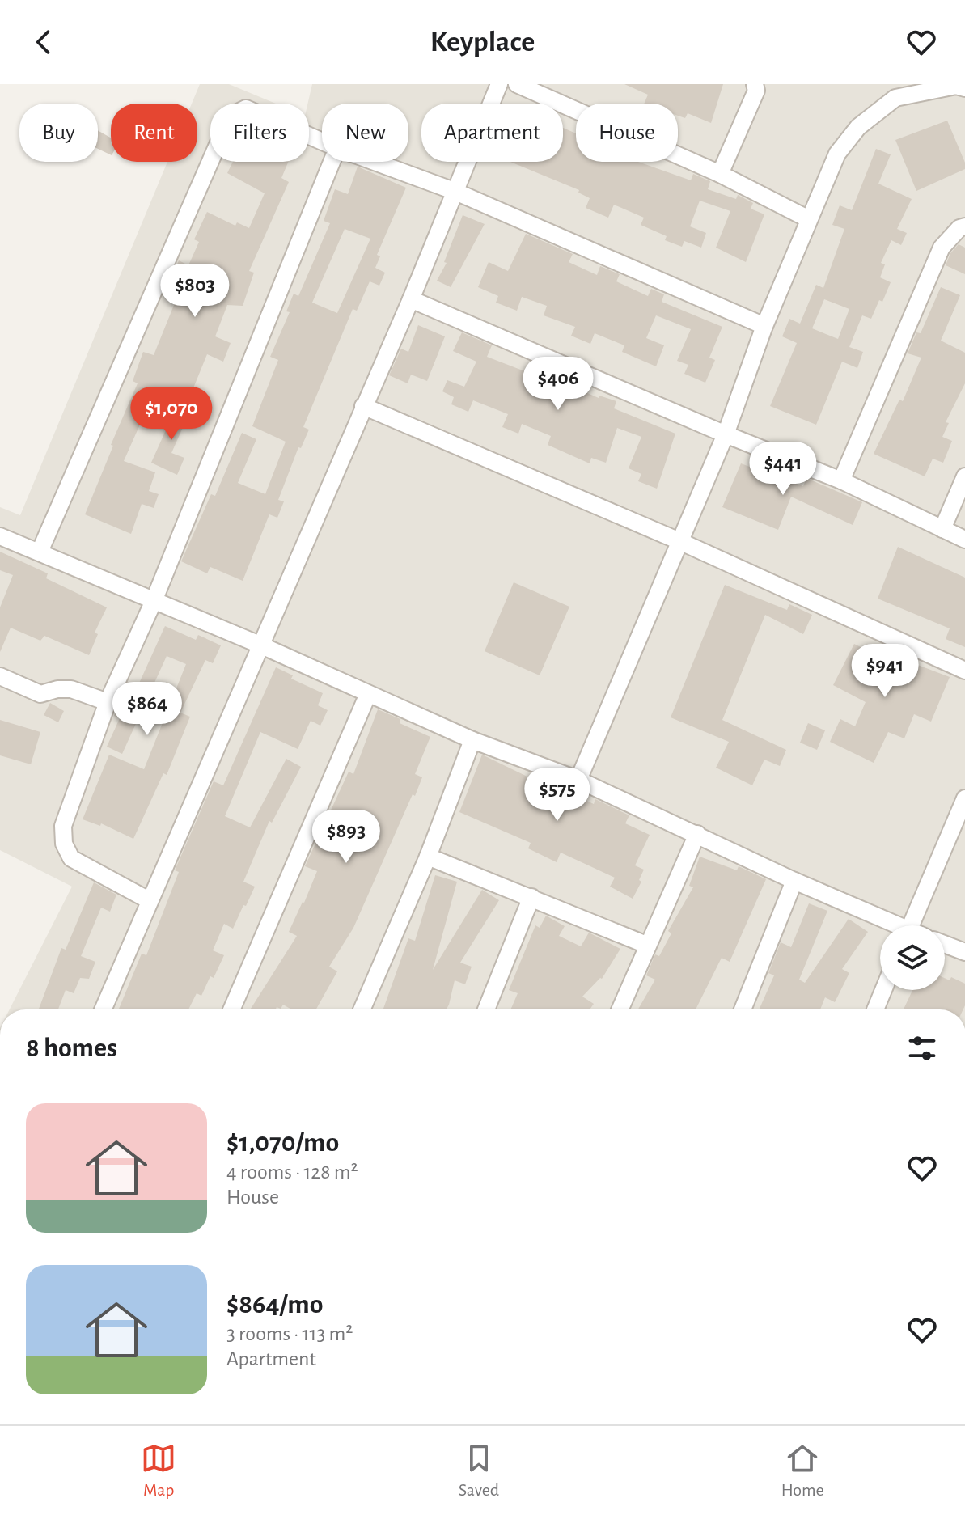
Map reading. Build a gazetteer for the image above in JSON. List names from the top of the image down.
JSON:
{
  "page": {
    "header": "Keyplace",
    "chip": [
      "Buy",
      "Rent",
      "Filters",
      "New",
      "Apartment",
      "House"
    ],
    "price": [
      "$803",
      "$406",
      "$1,070",
      "$441",
      "$941",
      "$864",
      "$575",
      "$893"
    ],
    "heading": "8 homes",
    "list": [
      {
        "name": "$1,070/mo",
        "note": "4 rooms · 128 m² · House"
      },
      {
        "name": "$864/mo",
        "note": "3 rooms · 113 m² · Apartment"
      }
    ],
    "tabs": ["Map", "Saved", "Home"]
  }
}
